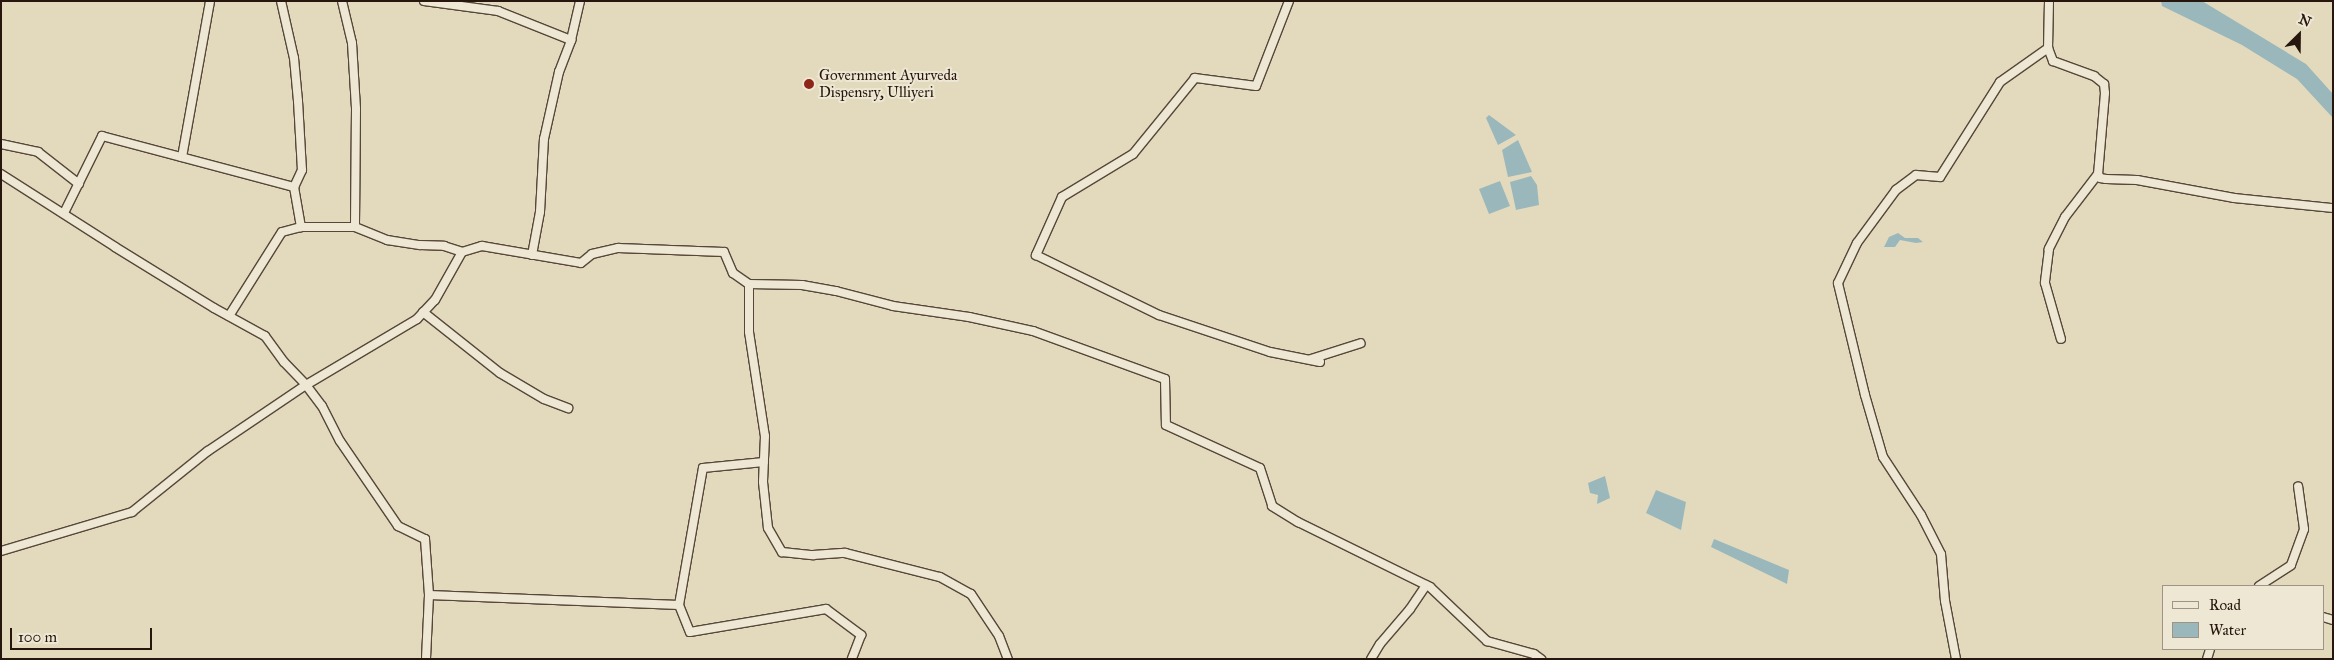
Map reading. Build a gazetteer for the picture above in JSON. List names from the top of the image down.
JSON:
{
  "places": ["Government Ayurveda Dispensry, Ulliyeri"],
  "legend": ["Road", "Water"],
  "scale_bar": "100 m",
  "north": "top right"
}
